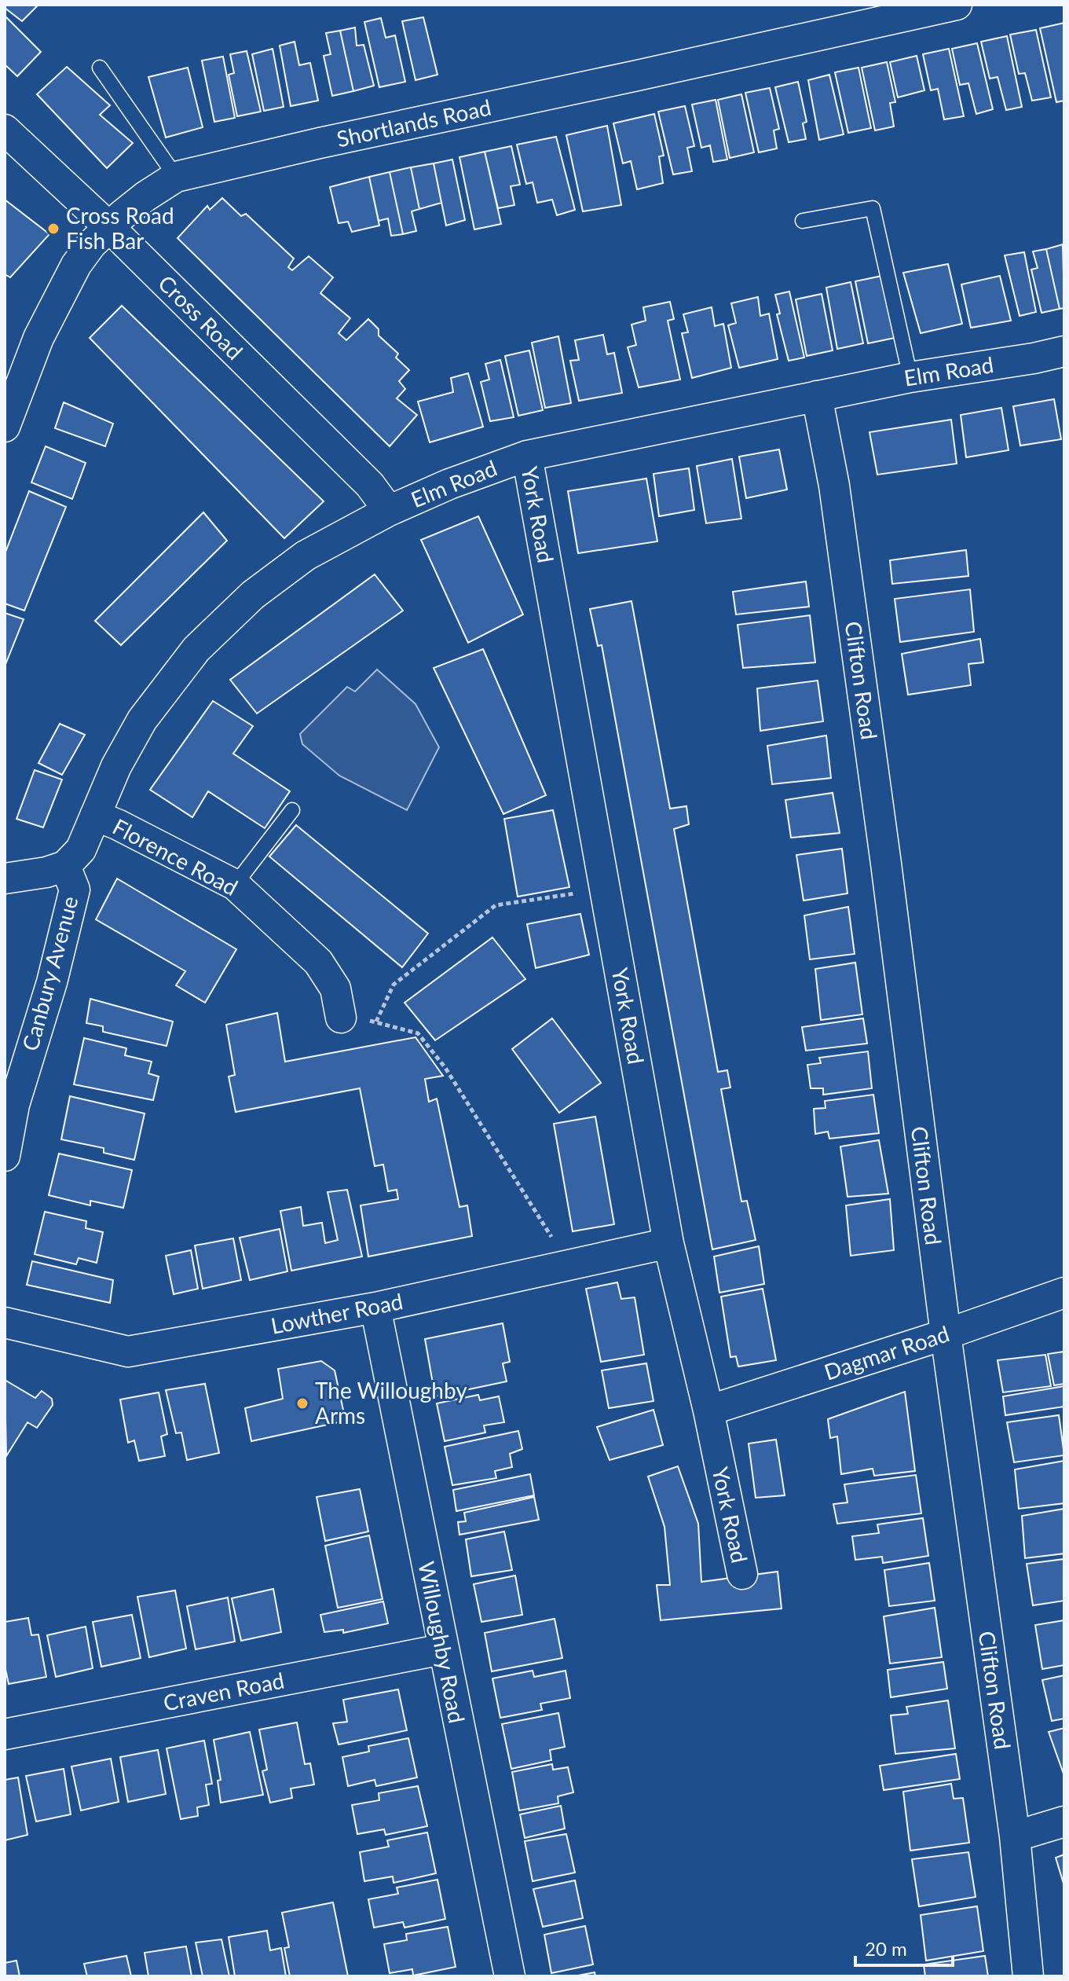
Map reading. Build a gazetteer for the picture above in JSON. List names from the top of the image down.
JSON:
{
  "streets": {
    "street": [
      "Shortlands Road",
      "Cross Road",
      "Elm Road",
      "York Road",
      "Clifton Road",
      "Florence Road",
      "Canbury Avenue",
      "Lowther Road",
      "Dagmar Road",
      "Willoughby Road",
      "Craven Road"
    ]
  },
  "crossings": [
    ["Shortlands Road", "Cross Road"],
    ["Cross Road", "Elm Road"],
    ["Elm Road", "York Road"],
    ["Elm Road", "Clifton Road"],
    ["Elm Road", "Florence Road"],
    ["Elm Road", "Canbury Avenue"],
    ["York Road", "Lowther Road"],
    ["York Road", "Dagmar Road"],
    ["Clifton Road", "Dagmar Road"],
    ["Lowther Road", "Willoughby Road"],
    ["Willoughby Road", "Craven Road"]
  ],
  "places": ["Cross Road Fish Bar", "The Willoughby Arms"],
  "scale_bar": "20 m"
}
